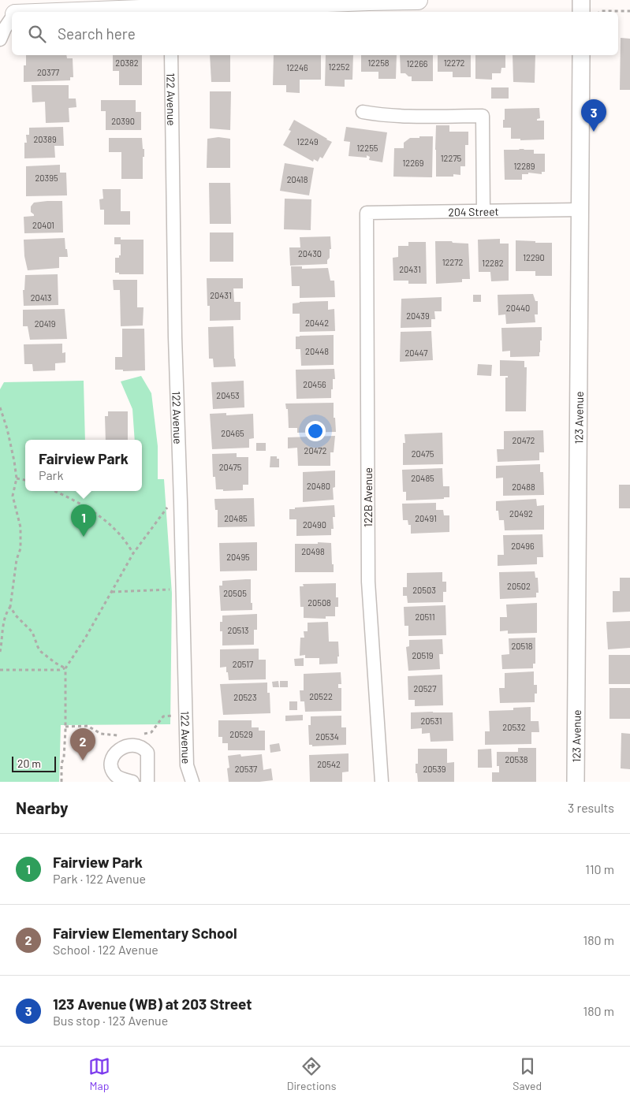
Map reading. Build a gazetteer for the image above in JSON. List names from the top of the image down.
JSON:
{
  "streets": {
    "street": [
      "122 Avenue",
      "204 Street",
      "123 Avenue",
      "122B Avenue"
    ]
  },
  "crossings": [
    ["204 Street", "123 Avenue"],
    ["204 Street", "122B Avenue"]
  ],
  "house_numbers": [
    "20382",
    "12258",
    "12272",
    "12266",
    "12252",
    "12246",
    "20377",
    "20390",
    "20389",
    "12249",
    "12255",
    "12275",
    "12269",
    "12289",
    "20395",
    "20418",
    "20401",
    "20430",
    "12290",
    "12272",
    "12282",
    "20431",
    "20431",
    "20413",
    "20440",
    "20439",
    "20442",
    "20419",
    "20448",
    "20447",
    "20456",
    "20453",
    "20465",
    "20472",
    "20472",
    "20475",
    "20475",
    "20485",
    "20480",
    "20488",
    "20492",
    "20485",
    "20491",
    "20490",
    "20496",
    "20498",
    "20495",
    "20502",
    "20503",
    "20505",
    "20508",
    "20511",
    "20513",
    "20518",
    "20519",
    "20517",
    "20527",
    "20522",
    "20523",
    "20531",
    "20532",
    "20529",
    "20534",
    "20538",
    "20542",
    "20537",
    "20539"
  ],
  "scale_bar": "20 m",
  "page": {
    "search": "Search here",
    "pins": ["3", "1", "2"],
    "popup": ["Fairview Park", "Park"],
    "scale": "20 m",
    "heading": ["Nearby", "3 results"],
    "list": [
      {
        "mark": "1",
        "name": "Fairview Park",
        "note": "Park · 122 Avenue",
        "value": "110 m"
      },
      {
        "mark": "2",
        "name": "Fairview Elementary School",
        "note": "School · 122 Avenue",
        "value": "180 m"
      },
      {
        "mark": "3",
        "name": "123 Avenue (WB) at 203 Street",
        "note": "Bus stop · 123 Avenue",
        "value": "180 m"
      }
    ],
    "nav": ["Map", "Directions", "Saved"]
  }
}
